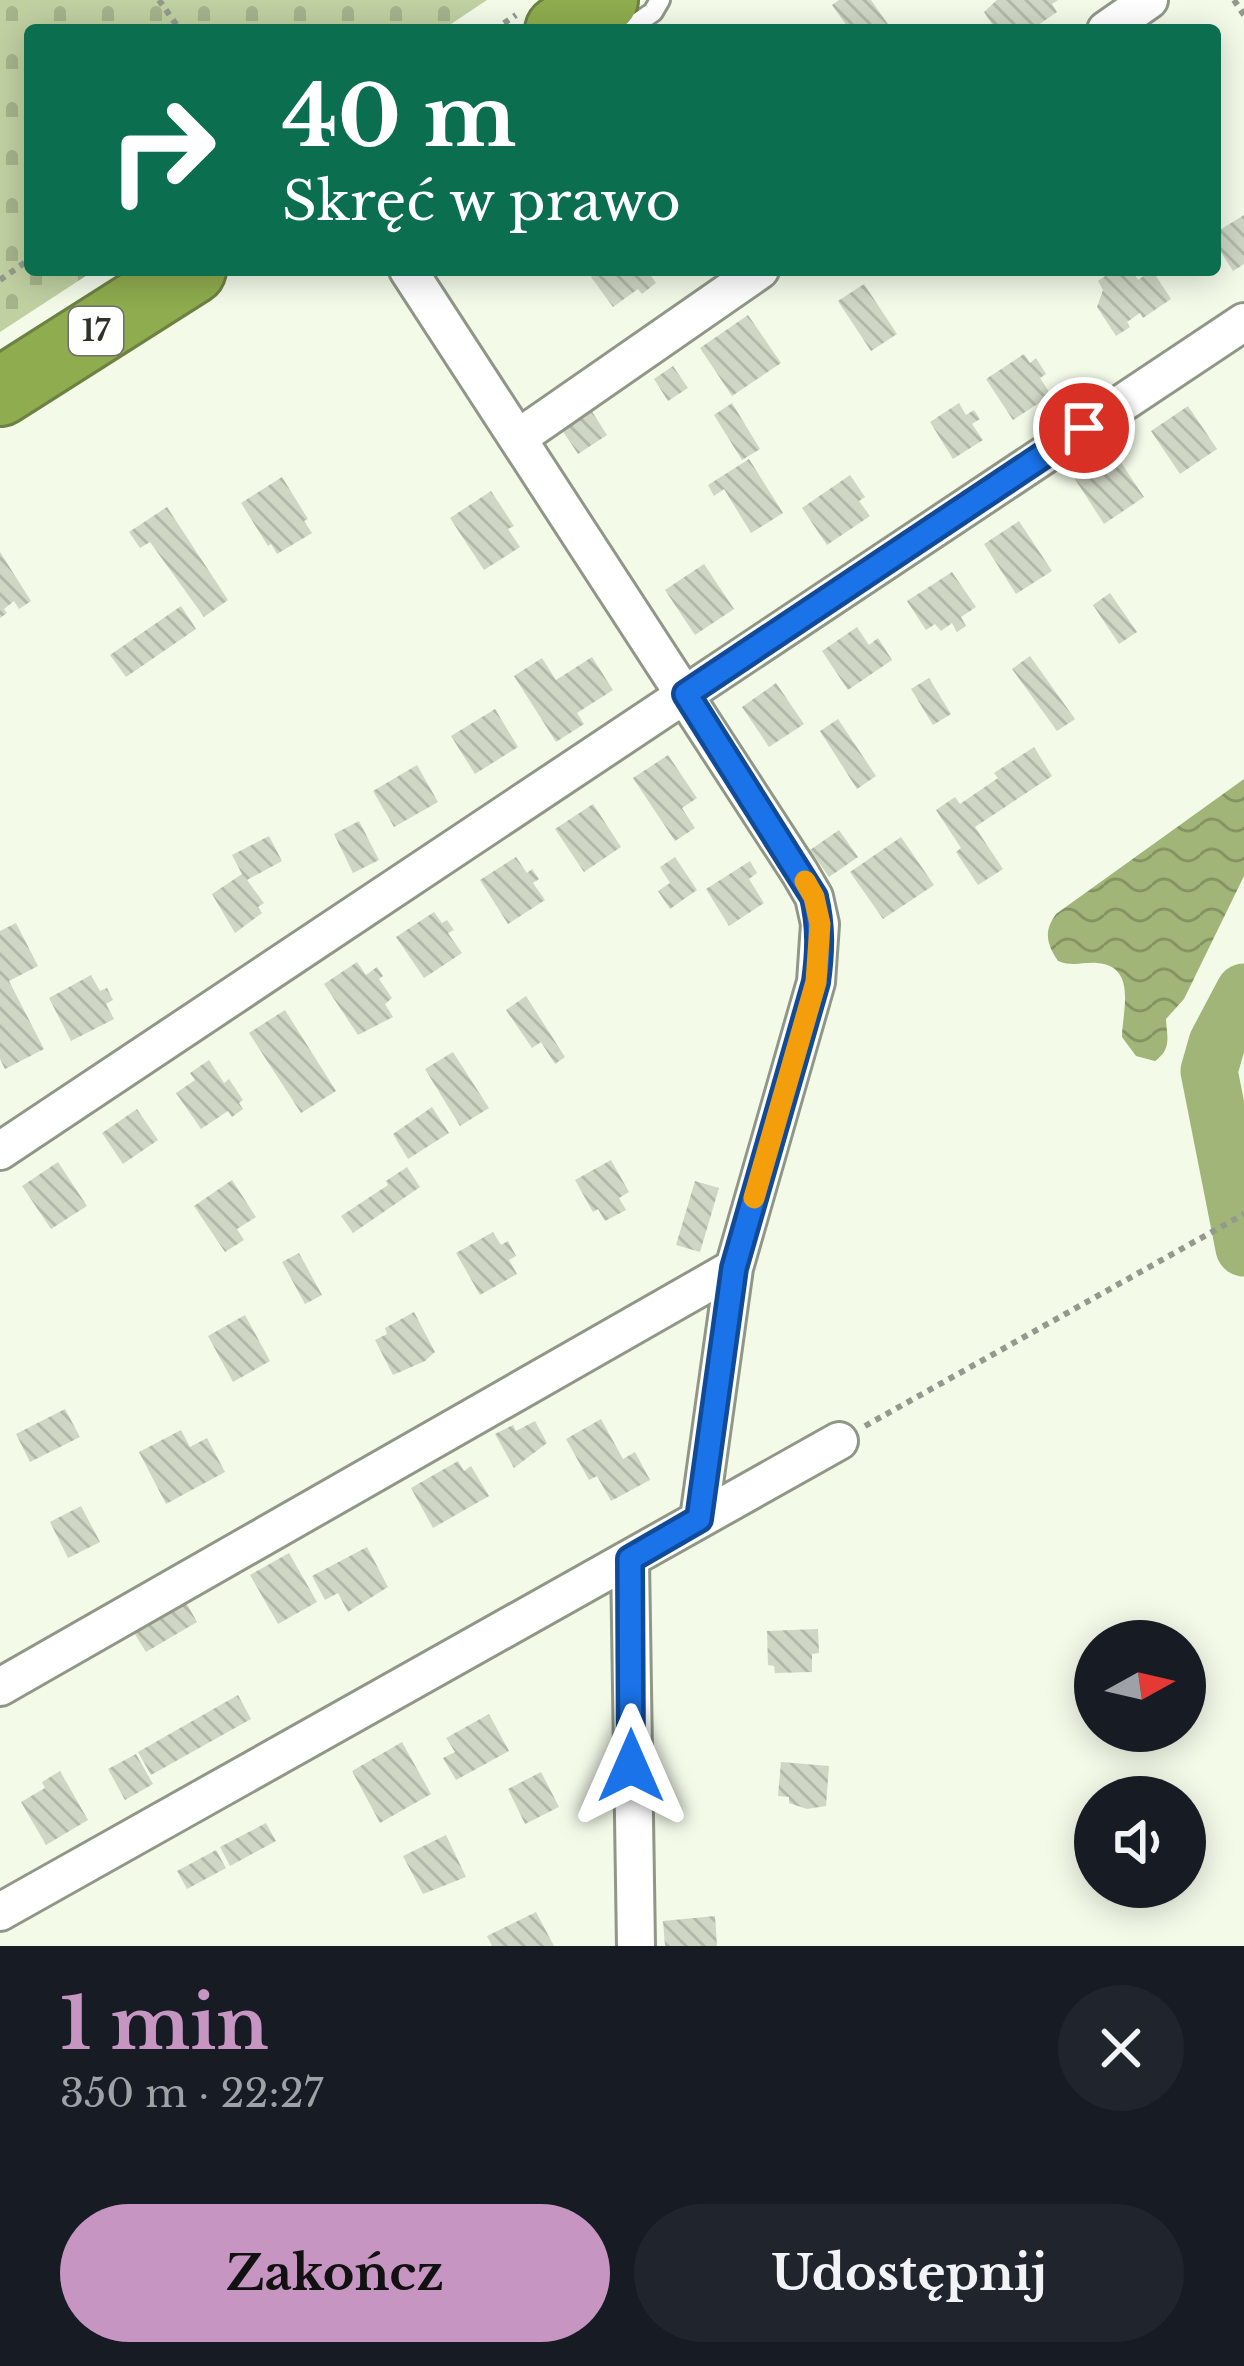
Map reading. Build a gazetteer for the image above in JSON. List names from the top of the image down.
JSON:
{
  "streets": {
    "highway": ["17"]
  },
  "north": "right",
  "page": {
    "turn": ["40 m", "Skręć w prawo"],
    "heading": ["1 min", "350 m · 22:27"],
    "buttons": ["Zakończ", "Udostępnij"]
  }
}
